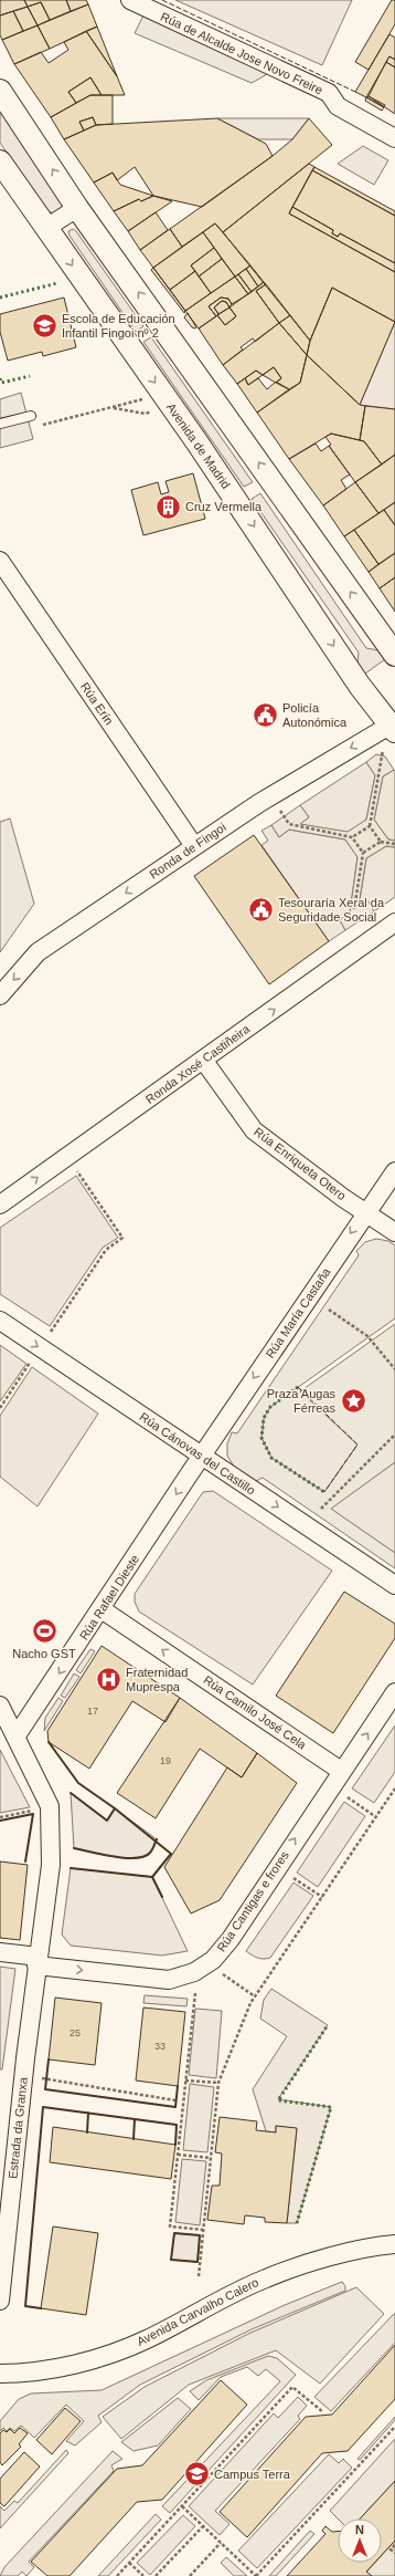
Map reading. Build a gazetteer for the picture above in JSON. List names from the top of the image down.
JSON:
{
  "streets": {
    "street": [
      "Rúa de Alcalde Jose Novo Freire",
      "Avenida de Madrid",
      "Rúa Erín",
      "Ronda de Fingoi",
      "Ronda Xosé Castiñeira",
      "Rúa Enriqueta Otero",
      "Rúa María Castaña",
      "Rúa Cánovas del Castillo",
      "Rúa Rafael Dieste",
      "Rúa Camilo José Cela",
      "Rúa Cantigas e frores",
      "Estrada da Granxa",
      "Avenida Carvalho Calero"
    ]
  },
  "crossings": [
    ["Avenida de Madrid", "Ronda de Fingoi"],
    ["Rúa Erín", "Ronda de Fingoi"],
    ["Ronda Xosé Castiñeira", "Rúa Enriqueta Otero"],
    ["Rúa Enriqueta Otero", "Rúa María Castaña"],
    ["Rúa María Castaña", "Rúa Cánovas del Castillo"],
    ["Rúa María Castaña", "Rúa Rafael Dieste"],
    ["Rúa Cánovas del Castillo", "Rúa Rafael Dieste"],
    ["Rúa Rafael Dieste", "Rúa Camilo José Cela"],
    ["Rúa Rafael Dieste", "Estrada da Granxa"],
    ["Rúa Camilo José Cela", "Rúa Cantigas e frores"],
    ["Rúa Cantigas e frores", "Estrada da Granxa"]
  ],
  "one_way": [
    "Ronda de Fingoi",
    "Ronda Xosé Castiñeira",
    "Rúa María Castaña",
    "Rúa Cánovas del Castillo",
    "Rúa Rafael Dieste",
    "Rúa Camilo José Cela",
    "Rúa Cantigas e frores"
  ],
  "places": {
    "school or university": ["Escola de Educación Infantil Fingoi nº 2", "Campus Terra"],
    "building": ["Cruz Vermella"],
    "public building": ["Policía Autonómica", "Tesouraría Xeral da Seguridade Social"],
    "place": ["Praza Augas Férreas"],
    "sports": ["Nacho GST"],
    "hospital": ["Fraternidad Muprespa"]
  },
  "house_numbers": [
    "17",
    "19",
    "25",
    "33"
  ],
  "north": "top"
}
